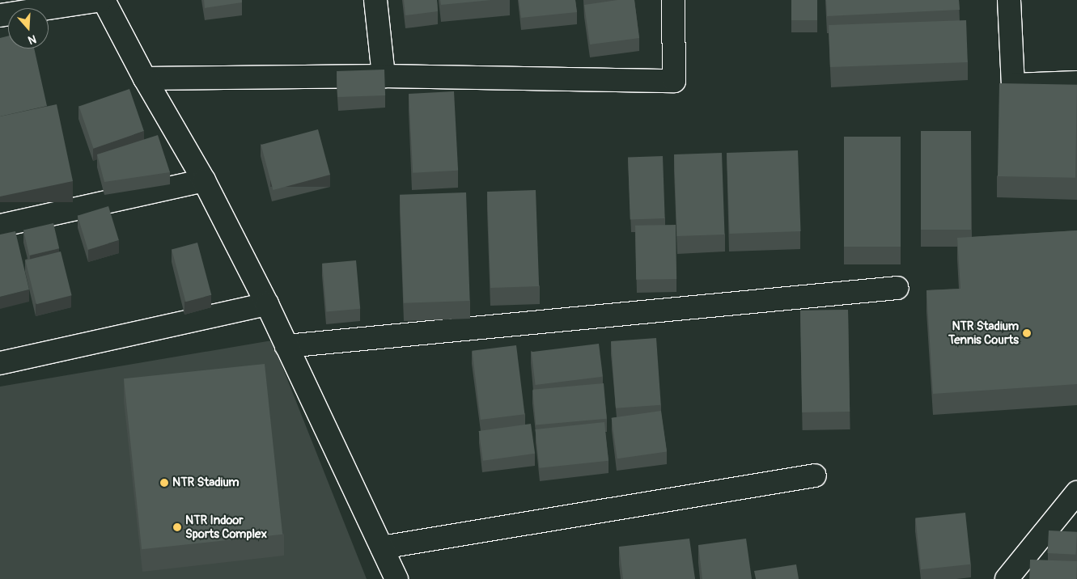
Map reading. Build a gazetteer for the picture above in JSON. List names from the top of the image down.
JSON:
{
  "places": ["NTR Stadium Tennis Courts", "NTR Stadium", "NTR Indoor Sports Complex"],
  "north": "bottom"
}
